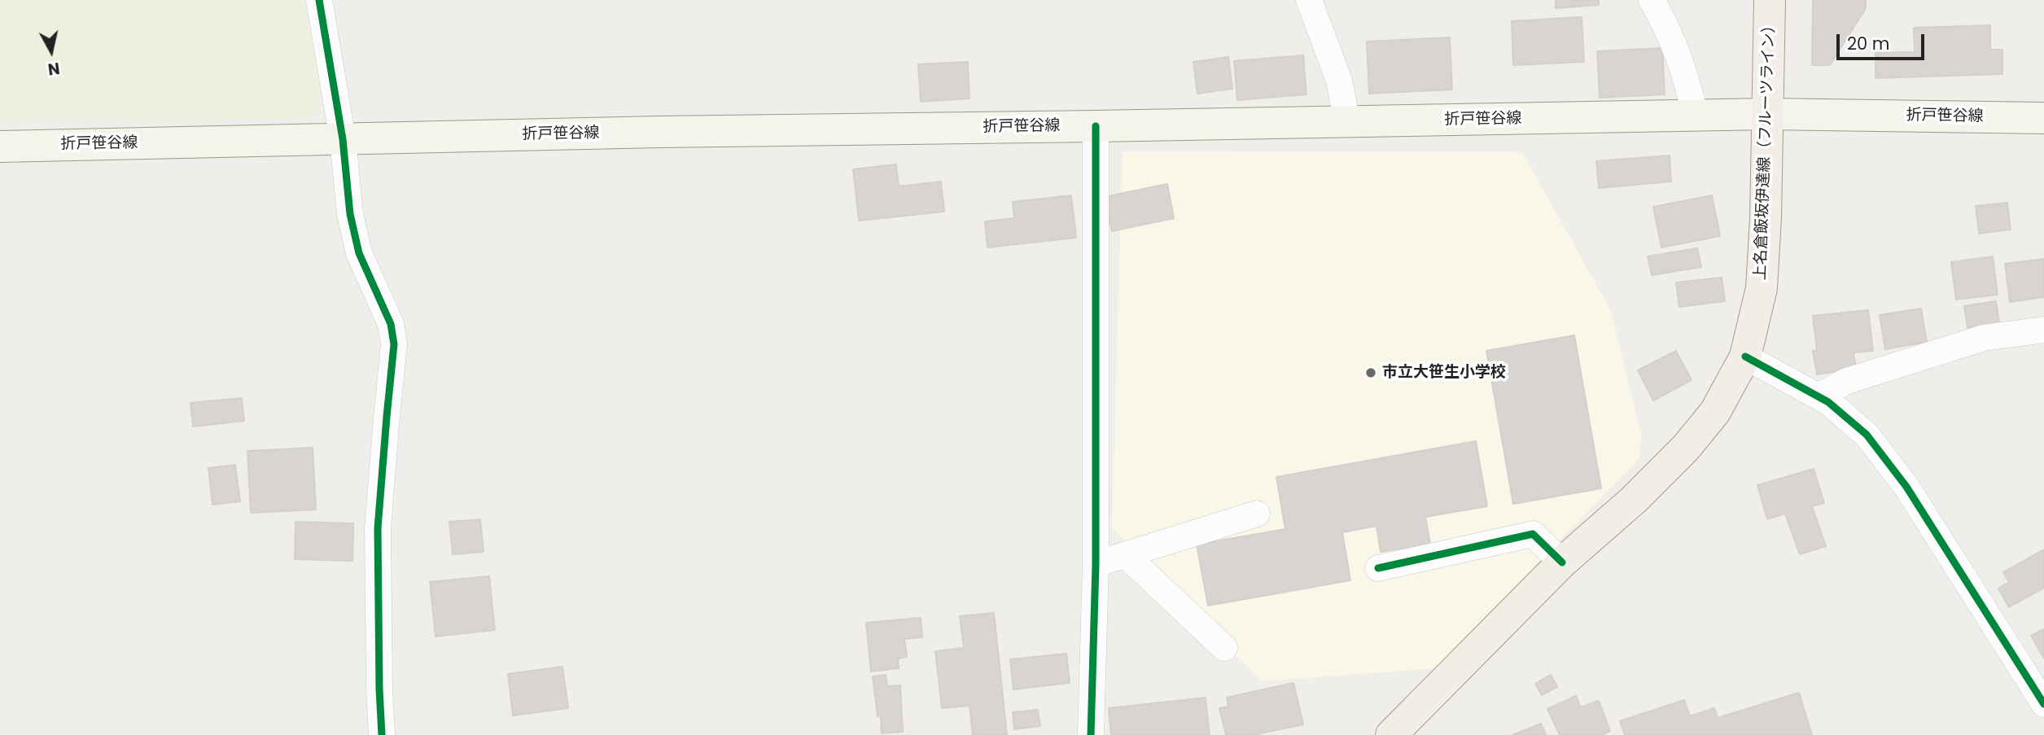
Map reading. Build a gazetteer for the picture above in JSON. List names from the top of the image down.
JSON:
{
  "streets": {
    "main road": ["折戸笹谷線", "上名倉飯坂伊達線（フルーツライン）"]
  },
  "crossings": [
    ["折戸笹谷線", "上名倉飯坂伊達線（フルーツライン）"]
  ],
  "places": ["市立大笹生小学校"],
  "scale_bar": "20 m",
  "north": "bottom"
}
